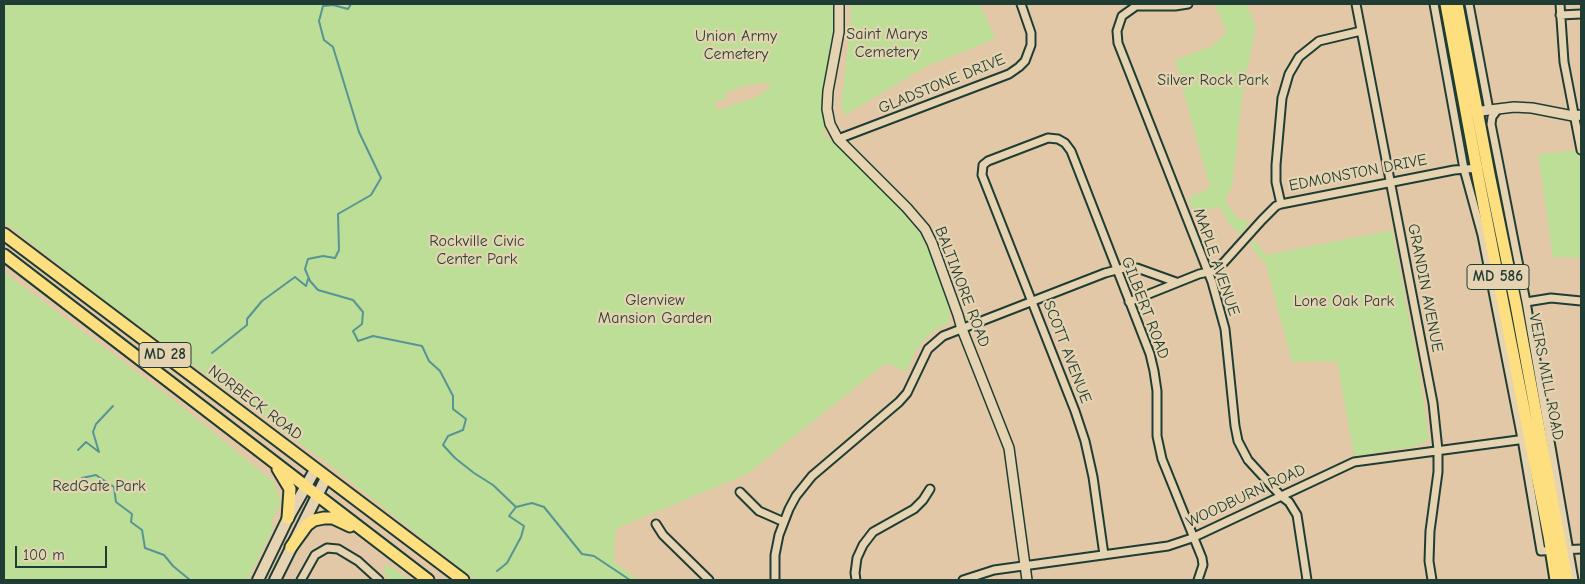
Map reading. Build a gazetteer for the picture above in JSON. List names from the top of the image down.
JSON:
{
  "streets": {
    "main road": [
      "MD 586",
      "MD 28",
      "VEIRS MILL ROAD",
      "NORBECK ROAD"
    ],
    "street": [
      "GLADSTONE DRIVE",
      "EDMONSTON DRIVE",
      "MAPLE AVENUE",
      "BALTIMORE ROAD",
      "GRANDIN AVENUE",
      "GILBERT ROAD",
      "SCOTT AVENUE",
      "WOODBURN ROAD"
    ]
  },
  "crossings": [
    ["GLADSTONE DRIVE", "BALTIMORE ROAD"],
    ["EDMONSTON DRIVE", "MAPLE AVENUE"],
    ["EDMONSTON DRIVE", "GRANDIN AVENUE"],
    ["EDMONSTON DRIVE", "GILBERT ROAD"],
    ["EDMONSTON DRIVE", "VEIRS MILL ROAD"],
    ["MAPLE AVENUE", "WOODBURN ROAD"],
    ["BALTIMORE ROAD", "WOODBURN ROAD"],
    ["GRANDIN AVENUE", "WOODBURN ROAD"],
    ["GILBERT ROAD", "SCOTT AVENUE"],
    ["GILBERT ROAD", "WOODBURN ROAD"],
    ["SCOTT AVENUE", "WOODBURN ROAD"],
    ["VEIRS MILL ROAD", "WOODBURN ROAD"]
  ],
  "parks": [
    "Saint Marys Cemetery",
    "Union Army Cemetery",
    "Silver Rock Park",
    "Rockville Civic Center Park",
    "Glenview Mansion Garden",
    "Lone Oak Park",
    "RedGate Park"
  ],
  "scale_bar": "100 m"
}
